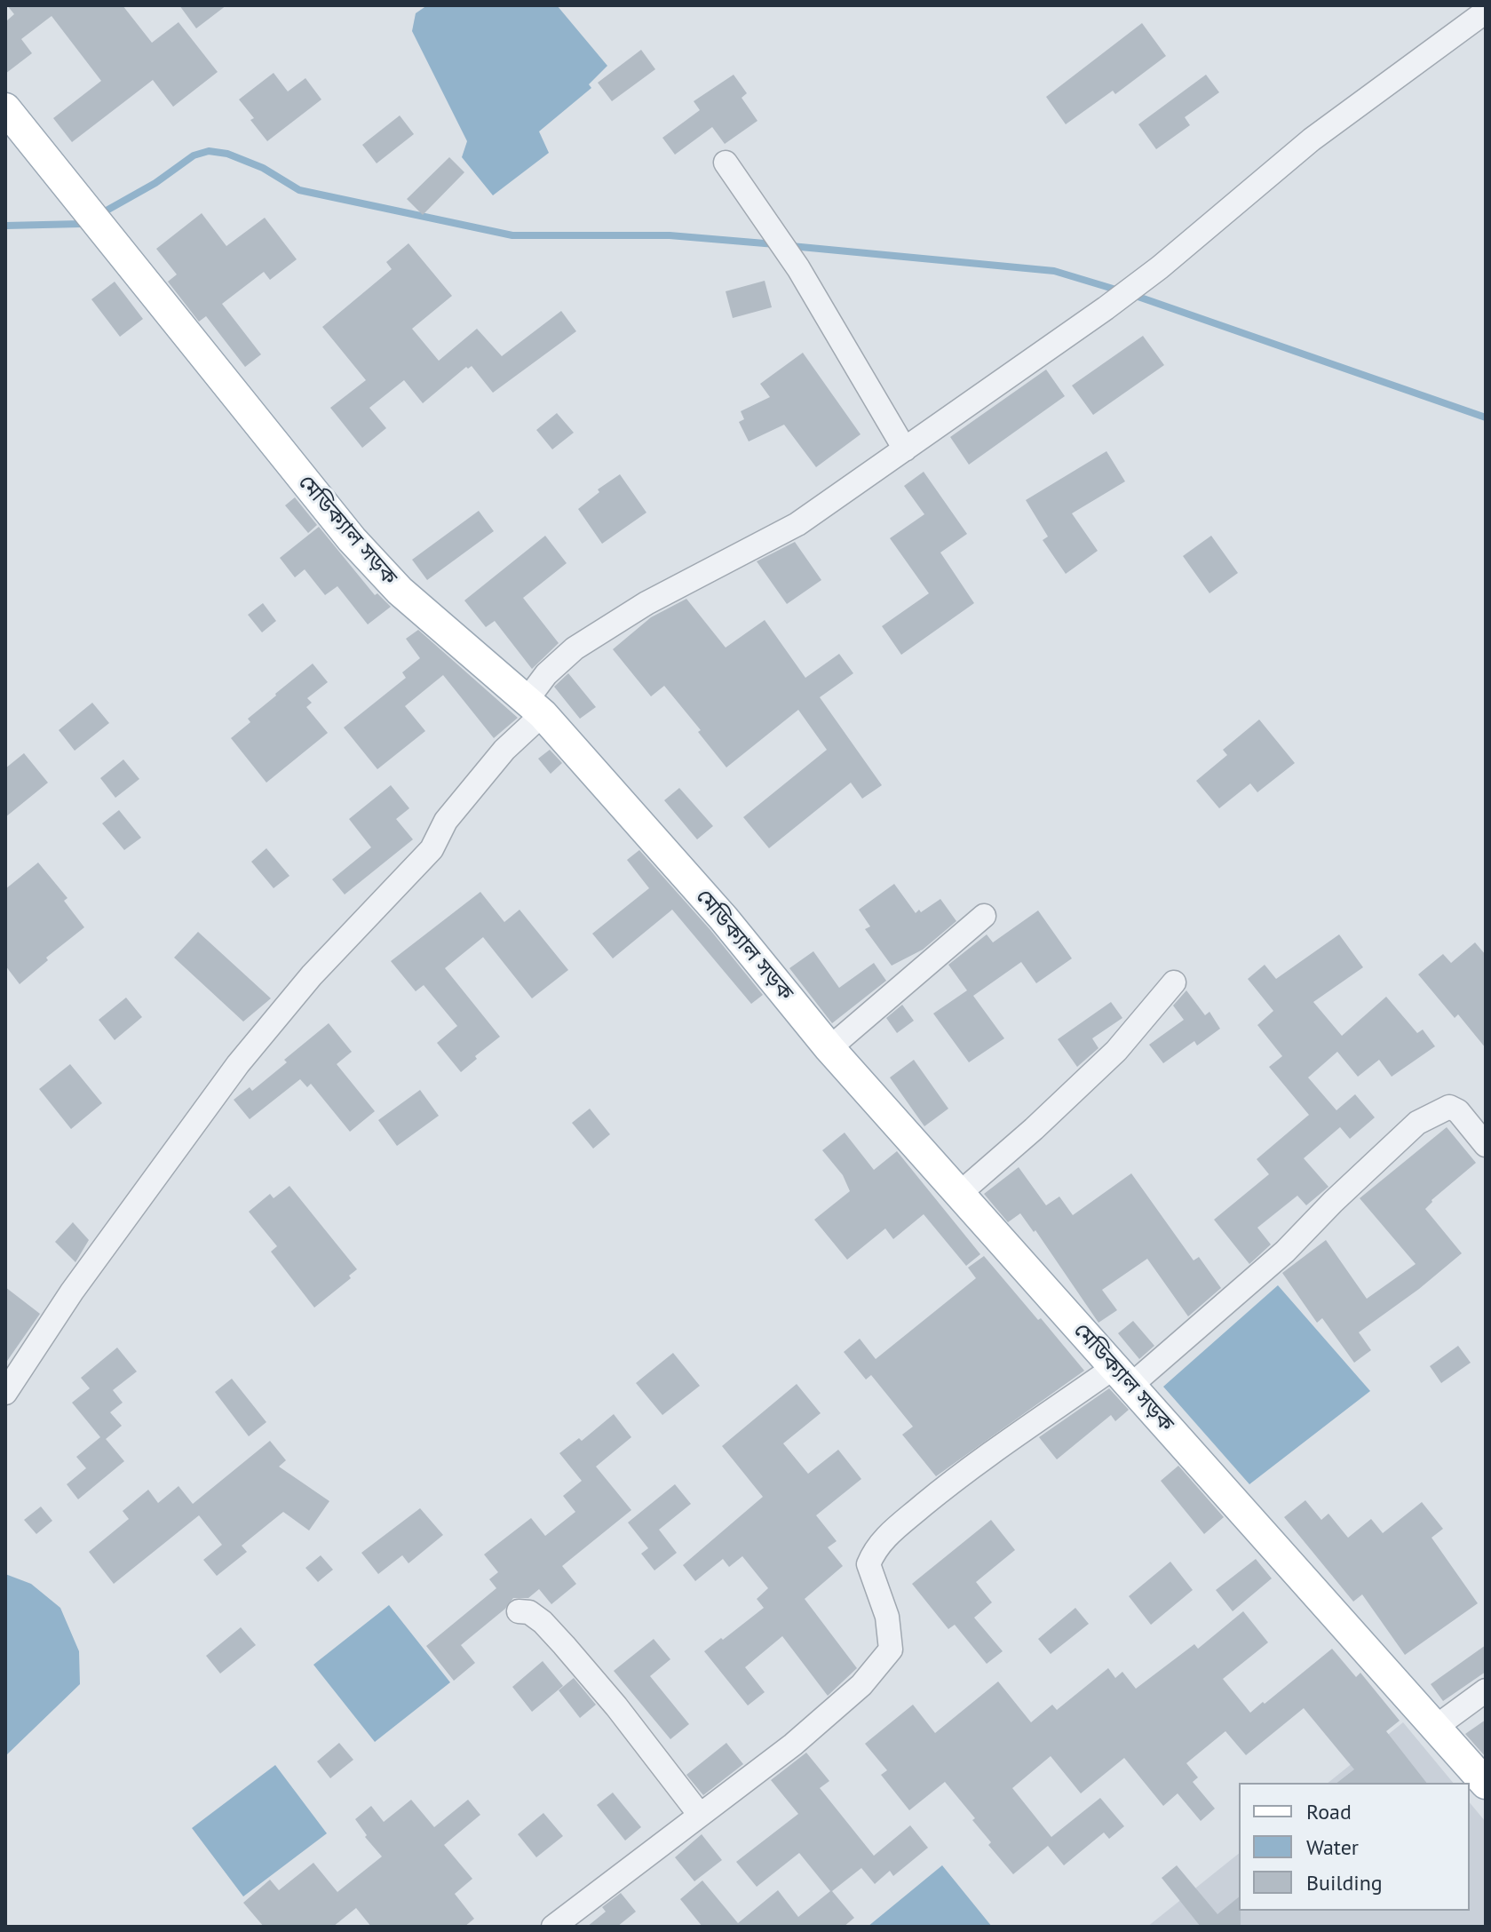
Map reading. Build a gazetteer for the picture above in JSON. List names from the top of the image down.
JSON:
{
  "streets": {
    "main road": ["মেডিক্যাল সড়ক"]
  },
  "legend": ["Road", "Water", "Building"]
}
